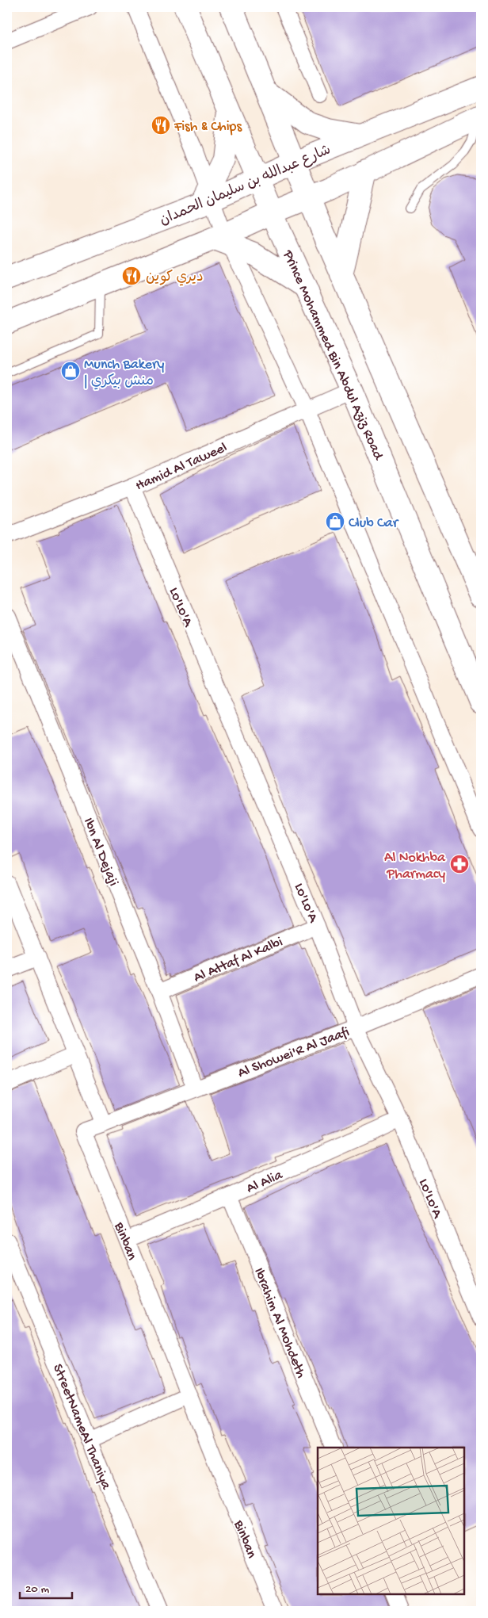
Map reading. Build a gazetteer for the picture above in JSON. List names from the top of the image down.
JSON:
{
  "streets": {
    "main road": ["شارع عبدالله بن سليمان الحمدان", "Prince Mohammed Bin Abdul Aziz Road"],
    "street": [
      "Hamid Al Taweel",
      "Lo'Lo'A",
      "Ibn Al Dejaji",
      "Al Attaf Al Kalbi",
      "Al Showei'R Al Jaafi",
      "Al Alia",
      "Binban",
      "Ibrahim Al Mohdeth",
      "StreetNameAl Thaniya"
    ]
  },
  "crossings": [
    ["شارع عبدالله بن سليمان الحمدان", "Prince Mohammed Bin Abdul Aziz Road"],
    ["Prince Mohammed Bin Abdul Aziz Road", "Hamid Al Taweel"],
    ["Hamid Al Taweel", "Lo'Lo'A"],
    ["Lo'Lo'A", "Al Attaf Al Kalbi"],
    ["Lo'Lo'A", "Al Showei'R Al Jaafi"],
    ["Lo'Lo'A", "Al Alia"],
    ["Ibn Al Dejaji", "Al Attaf Al Kalbi"],
    ["Ibn Al Dejaji", "Al Showei'R Al Jaafi"],
    ["Al Showei'R Al Jaafi", "Binban"],
    ["Al Alia", "Binban"],
    ["Al Alia", "Ibrahim Al Mohdeth"]
  ],
  "places": {
    "restaurant": ["Fish & Chips", "ديري كوين"],
    "shop": ["Munch Bakery | منش بيكري", "Club Car"],
    "pharmacy": ["Al Nokhba Pharmacy"]
  },
  "scale_bar": "20 m"
}
